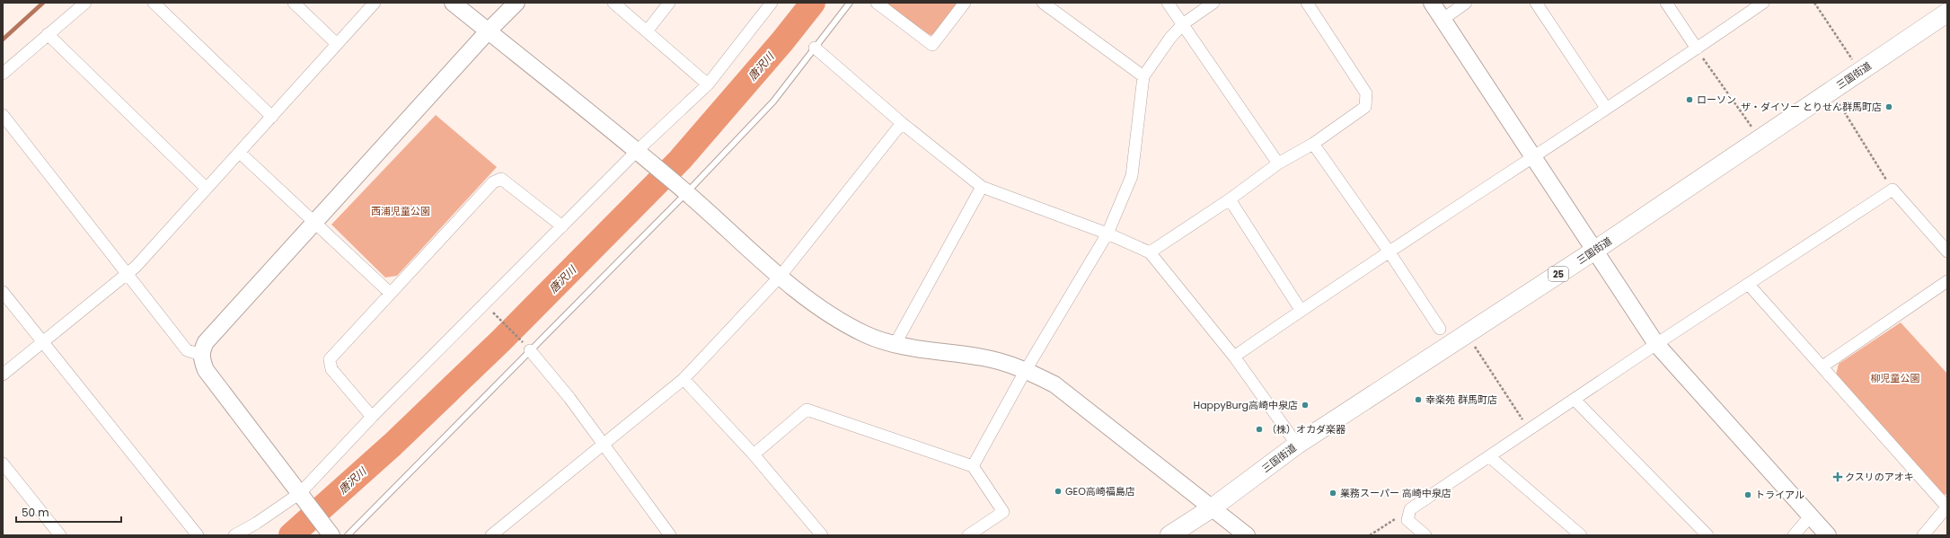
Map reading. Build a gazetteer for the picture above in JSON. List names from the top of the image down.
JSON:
{
  "streets": {
    "main road": ["三国街道", "25"]
  },
  "water": ["唐沢川"],
  "parks": ["西浦児童公園", "柳児童公園"],
  "places": {
    "other": [
      "ローソン",
      "ザ・ダイソー とりせん群馬町店",
      "幸楽苑 群馬町店",
      "HappyBurg高崎中泉店",
      "（株）オカダ楽器",
      "GEO高崎福島店",
      "業務スーパー 高崎中泉店",
      "トライアル"
    ],
    "health": ["クスリのアオキ"]
  },
  "scale_bar": "50 m"
}
